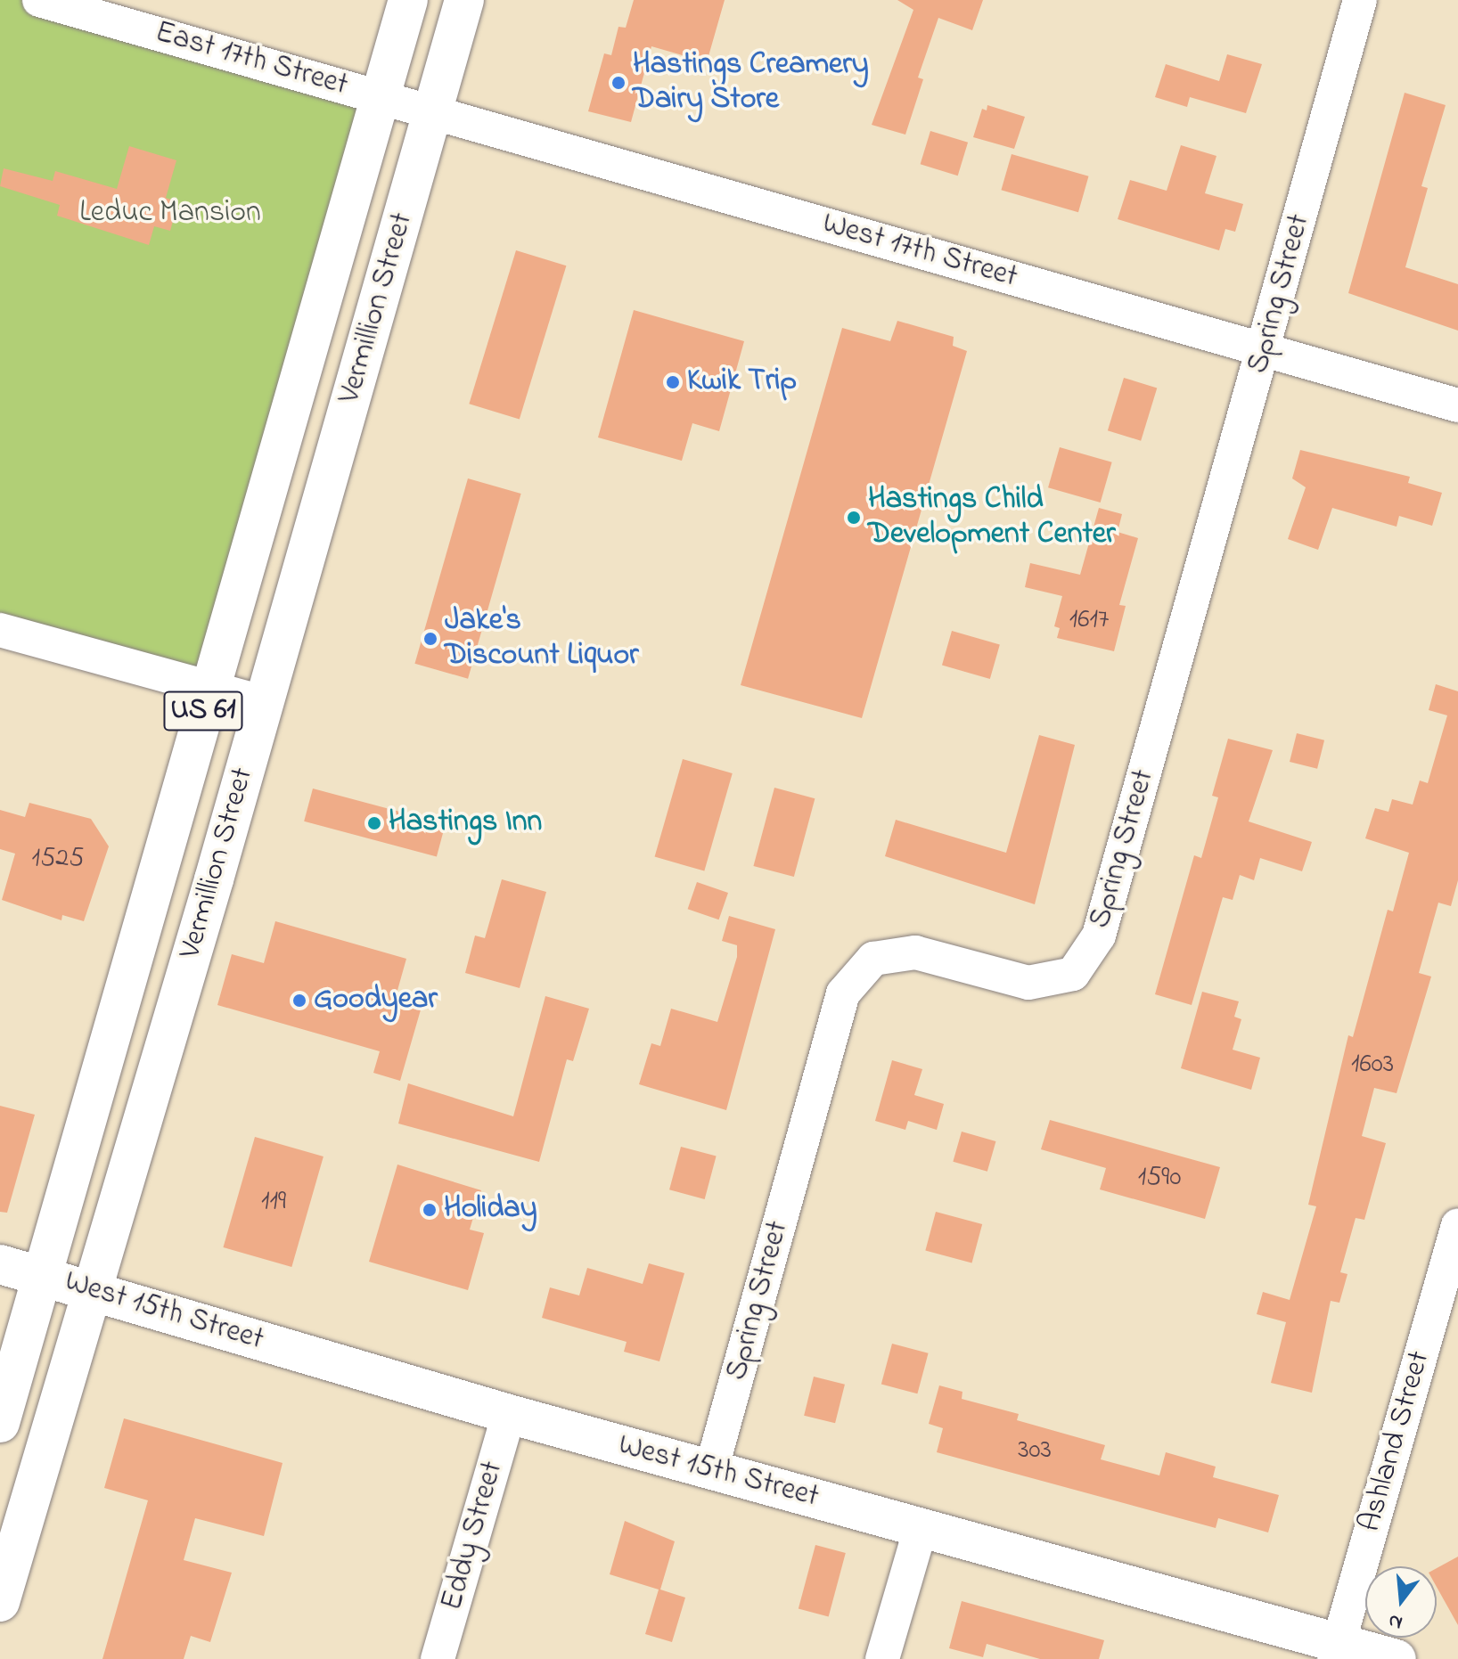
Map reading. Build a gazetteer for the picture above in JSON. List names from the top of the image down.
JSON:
{
  "streets": {
    "main road": ["Vermillion Street", "US 61", "West 15th Street"],
    "street": [
      "East 17th Street",
      "West 17th Street",
      "Spring Street",
      "Ashland Street",
      "Eddy Street"
    ]
  },
  "crossings": [
    ["East 17th Street", "West 17th Street"],
    ["East 17th Street", "Vermillion Street"],
    ["West 17th Street", "Spring Street"],
    ["West 17th Street", "Vermillion Street"],
    ["Spring Street", "West 15th Street"],
    ["Vermillion Street", "West 15th Street"],
    ["West 15th Street", "Ashland Street"],
    ["West 15th Street", "Eddy Street"]
  ],
  "parks": ["Leduc Mansion"],
  "places": [
    "Hastings Creamery Dairy Store",
    "Kwik Trip",
    "Hastings Child Development Center",
    "Jake's Discount Liquor",
    "Hastings Inn",
    "Goodyear",
    "Holiday"
  ],
  "house_numbers": [
    "1617",
    "1525",
    "1603",
    "1590",
    "119",
    "303"
  ],
  "north": "bottom"
}
